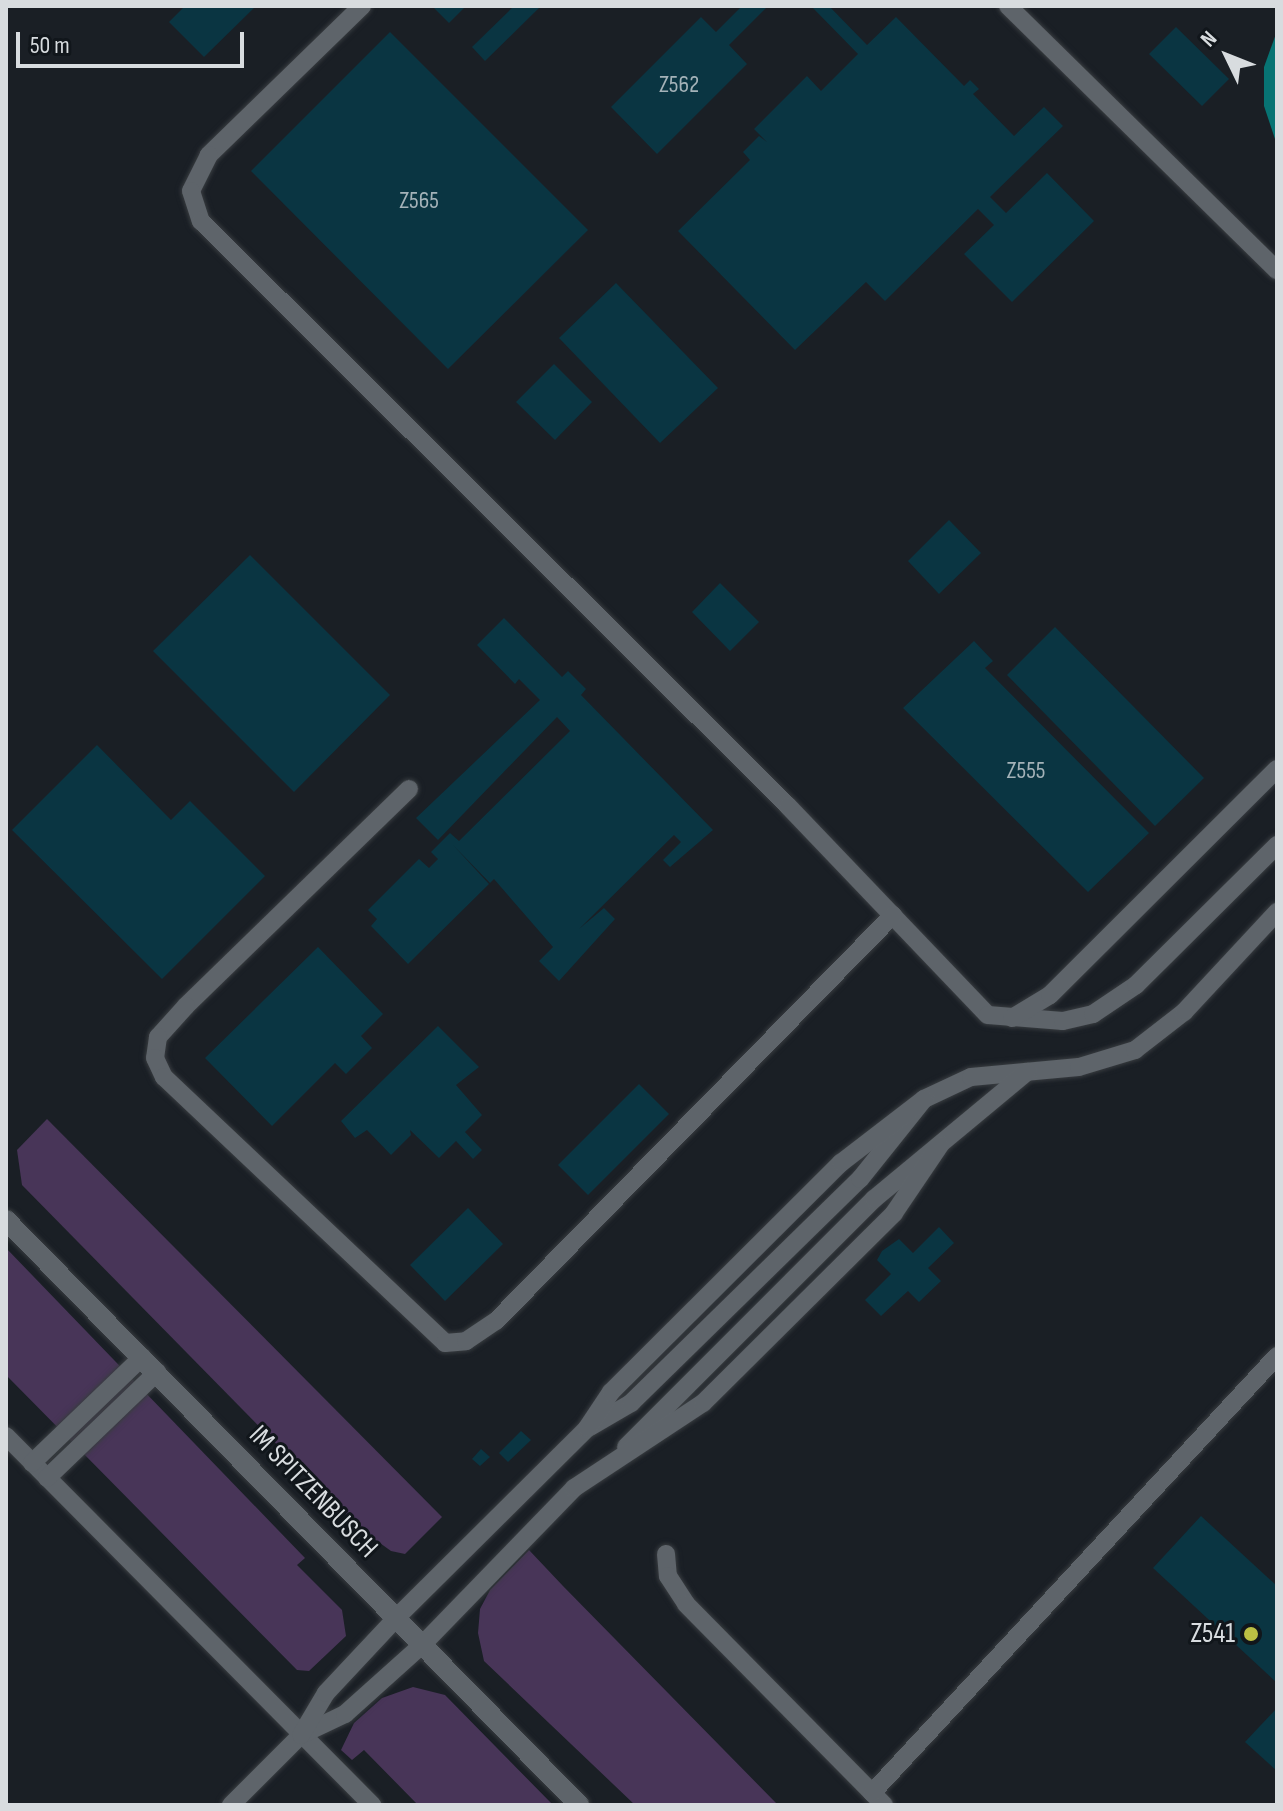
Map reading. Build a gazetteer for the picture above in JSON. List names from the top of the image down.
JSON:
{
  "streets": {
    "street": ["IM SPITZENBUSCH"]
  },
  "places": ["Z541"],
  "house_numbers": ["Z562", "Z565", "Z555"],
  "scale_bar": "50 m",
  "north": "top left"
}
